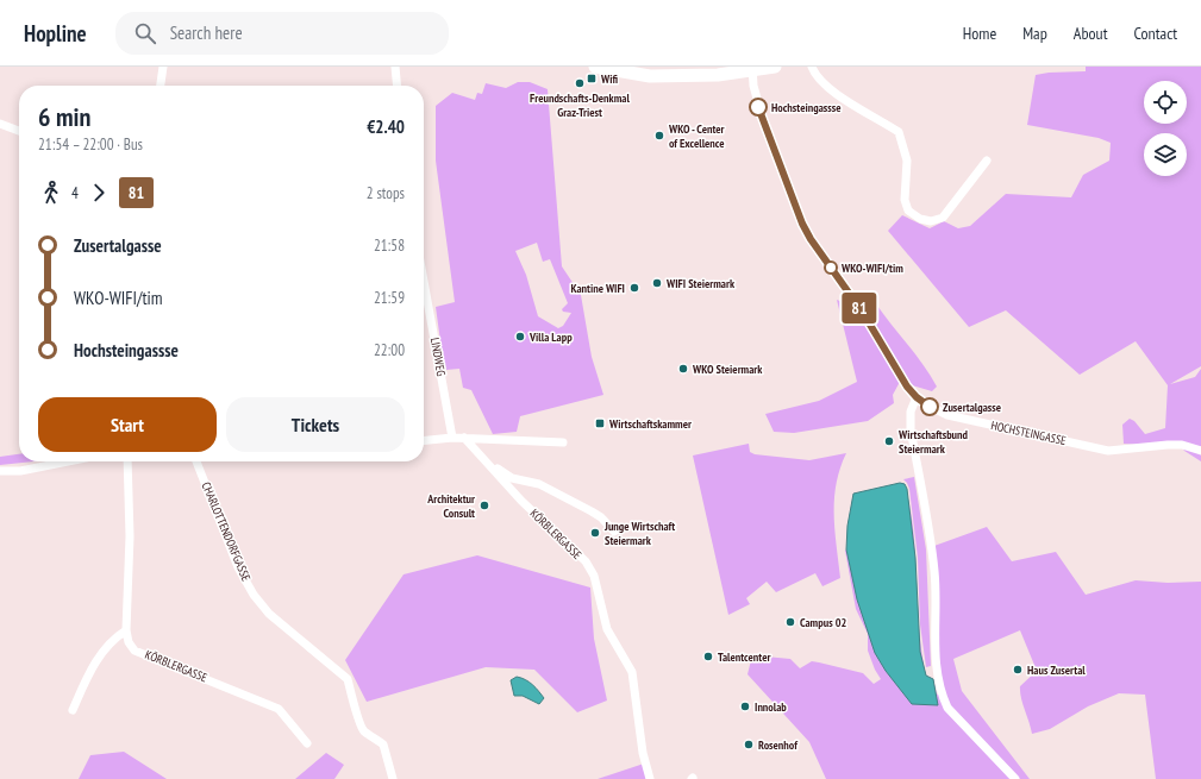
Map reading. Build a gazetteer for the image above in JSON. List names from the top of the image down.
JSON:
{
  "streets": {
    "street": [
      "LINDWEG",
      "HOCHSTEINGASSE",
      "CHARLOTTENDORFGASSE",
      "KÖRBLERGASSE"
    ]
  },
  "places": {
    "transit": ["Wifi", "Wirtschaftskammer"],
    "other": [
      "Freundschafts-Denkmal Graz-Triest",
      "Hochsteingassse",
      "WKO - Center of Excellence",
      "WKO-WIFI/tim",
      "WIFI Steiermark",
      "Kantine WIFI",
      "Villa Lapp",
      "WKO Steiermark",
      "Zusertalgasse",
      "Wirtschaftsbund Steiermark",
      "Architektur Consult",
      "Junge Wirtschaft Steiermark",
      "Campus 02",
      "Talentcenter",
      "Haus Zusertal",
      "Innolab",
      "Rosenhof"
    ]
  },
  "lines": ["bus line 81"],
  "page": {
    "header": "Hopline",
    "search": "Search here",
    "nav": [
      "Home",
      "Map",
      "About",
      "Contact"
    ],
    "on_map": "81",
    "heading": ["6 min", "21:54 – 22:00 · Bus", "€2.40"],
    "legs": ["4", "81", "2 stops"],
    "list": [
      {
        "name": "Zusertalgasse",
        "value": "21:58"
      },
      {
        "name": "WKO-WIFI/tim",
        "value": "21:59"
      },
      {
        "name": "Hochsteingassse",
        "value": "22:00"
      }
    ],
    "buttons": ["Start", "Tickets"]
  }
}
